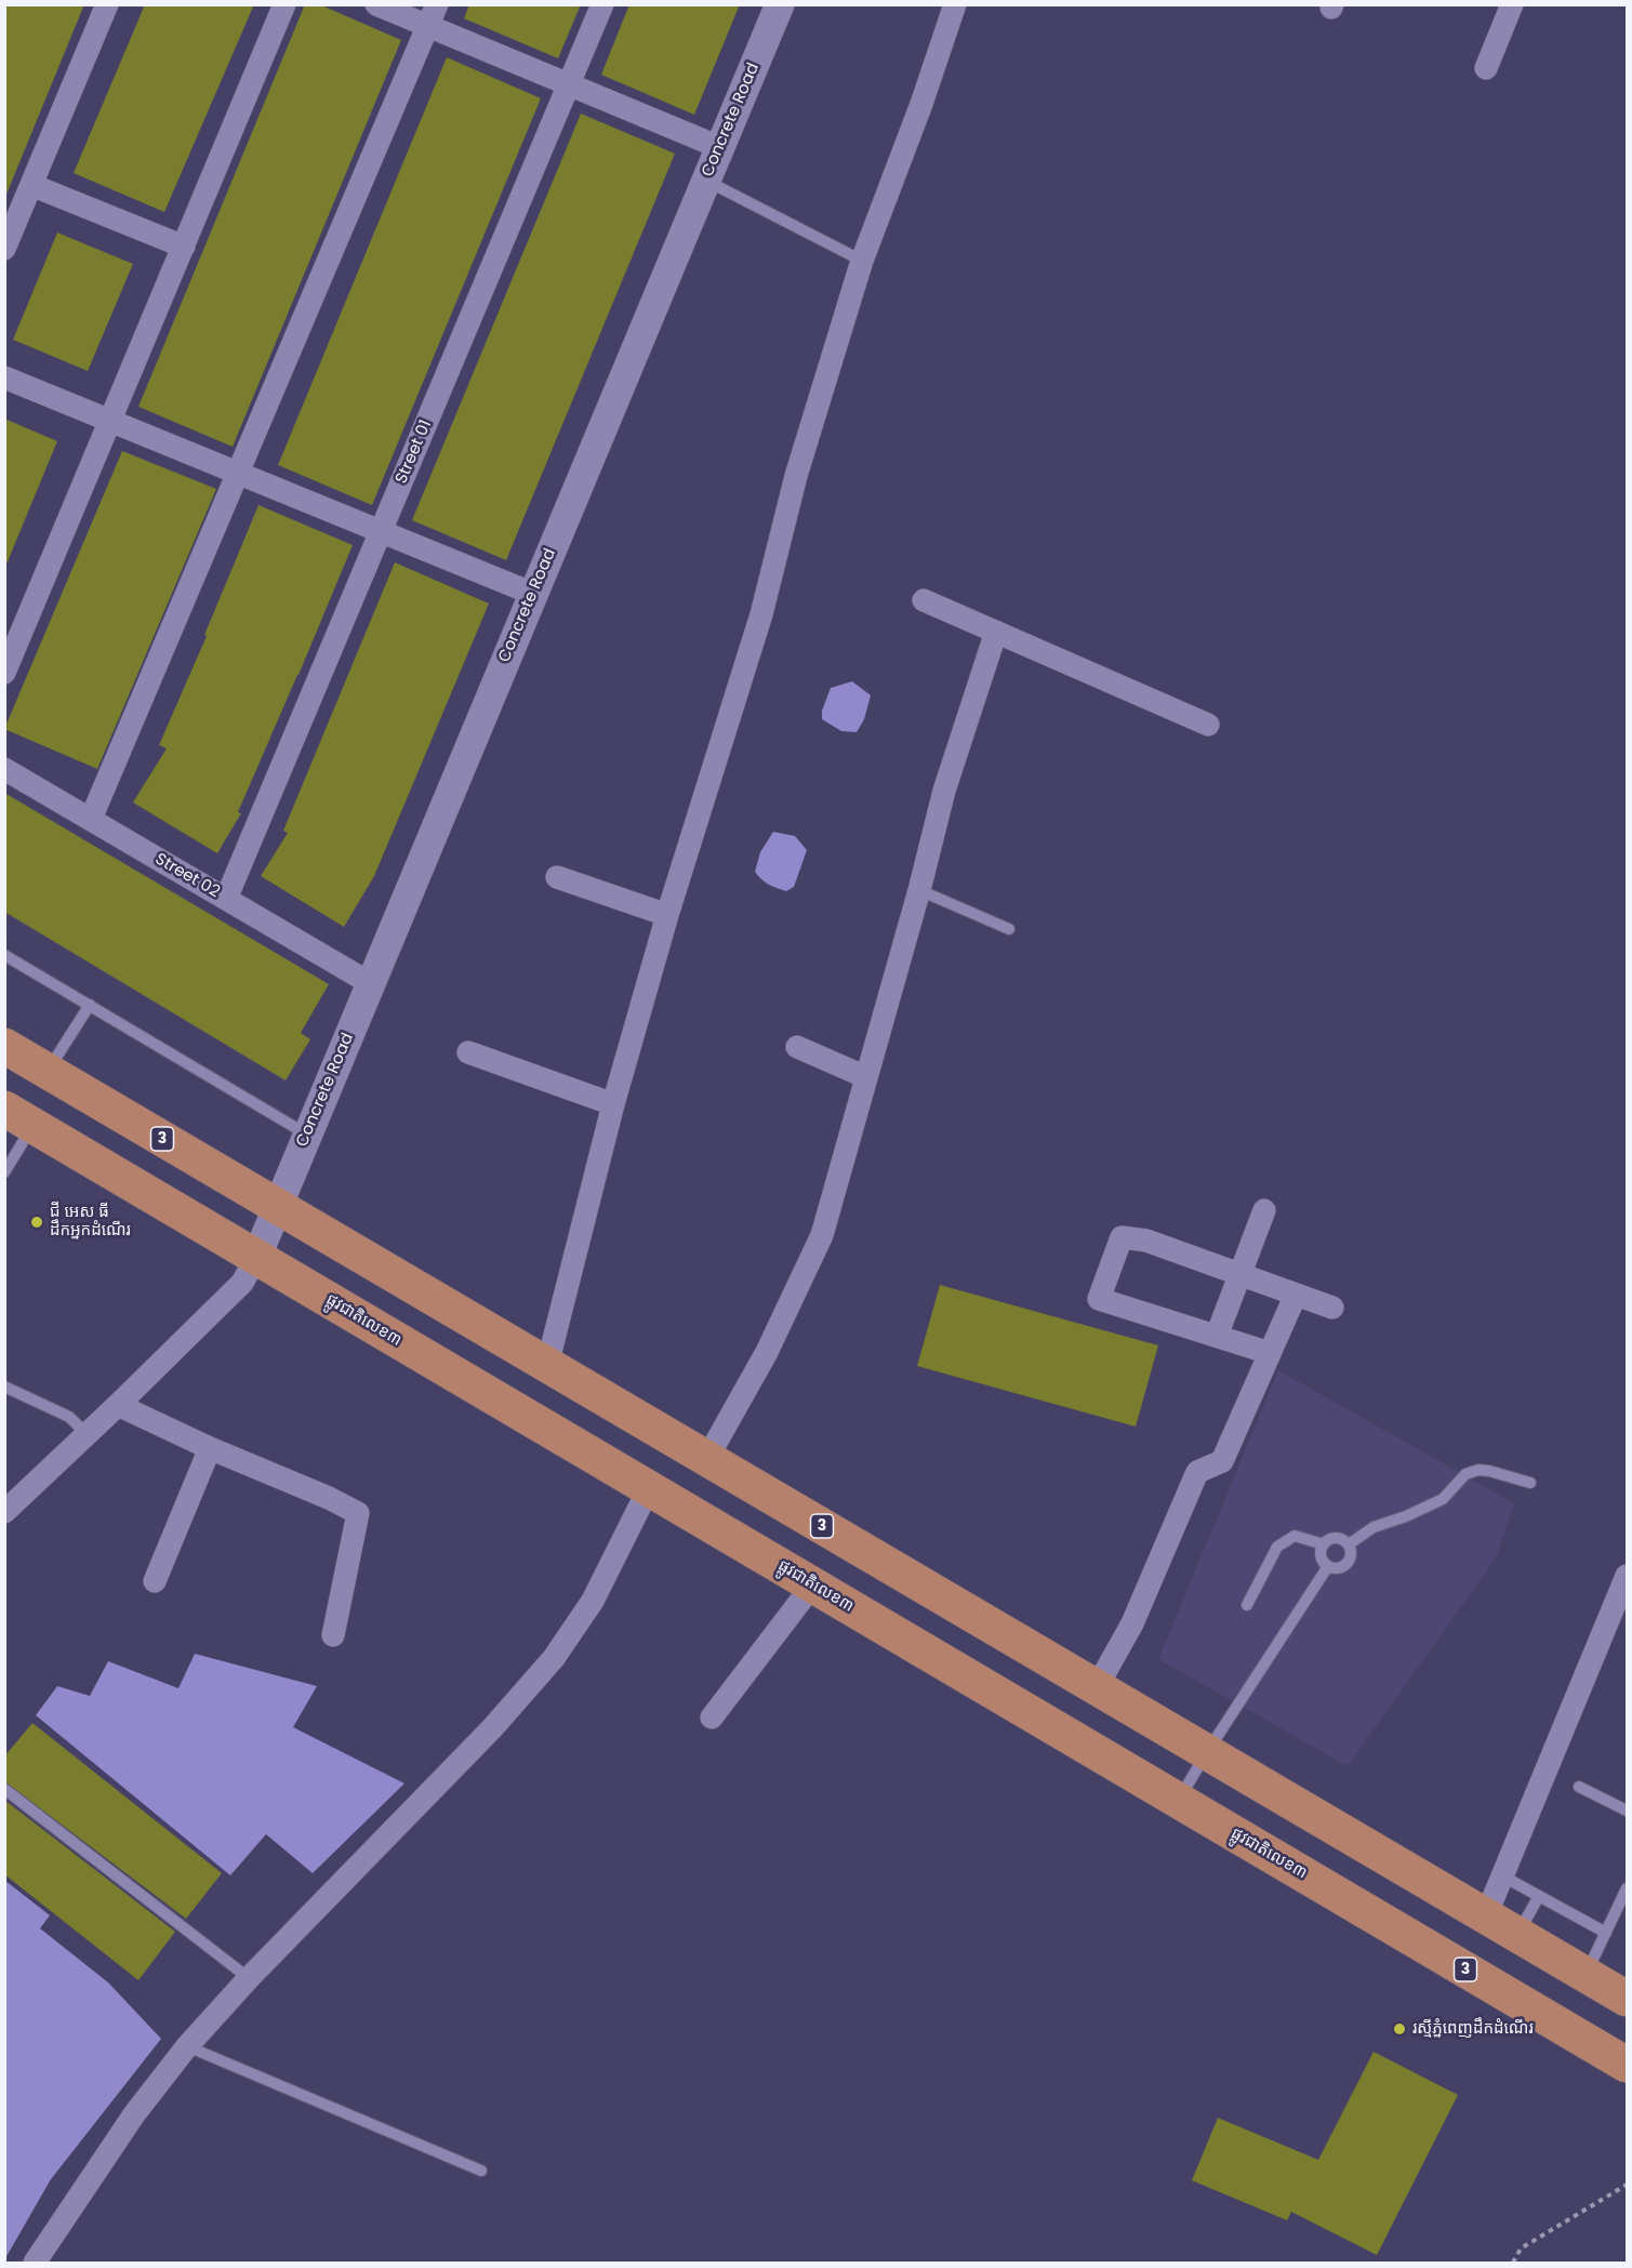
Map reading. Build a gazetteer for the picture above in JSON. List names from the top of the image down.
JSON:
{
  "streets": {
    "highway": ["3", "ផ្លូវជាតិលេខ៣"],
    "street": ["Concrete Road", "Street 01", "Street 02"]
  },
  "crossings": [
    ["Concrete Road", "Street 02"],
    ["Concrete Road", "3"],
    ["Concrete Road", "ផ្លូវជាតិលេខ៣"],
    ["Street 01", "Street 02"]
  ],
  "places": ["ជី អេស ធី ដឹកអ្នកដំណើរ", "រស្មីភ្នំពេញដឹកដំណើរ"]
}
